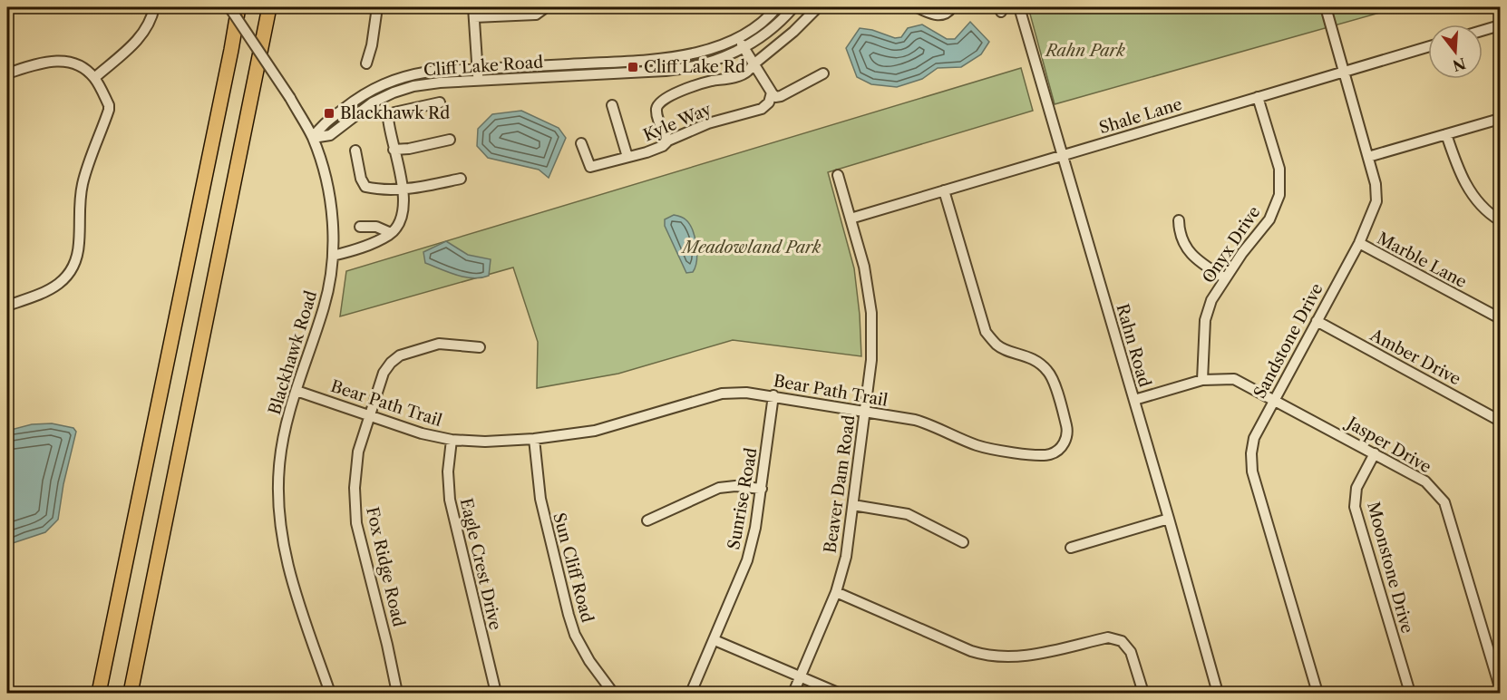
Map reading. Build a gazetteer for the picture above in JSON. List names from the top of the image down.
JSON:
{
  "streets": {
    "street": [
      "Cliff Lake Road",
      "Shale Lane",
      "Kyle Way",
      "Onyx Drive",
      "Marble Lane",
      "Sandstone Drive",
      "Rahn Road",
      "Blackhawk Road",
      "Amber Drive",
      "Bear Path Trail",
      "Jasper Drive",
      "Beaver Dam Road",
      "Sunrise Road",
      "Eagle Crest Drive",
      "Fox Ridge Road",
      "Sun Cliff Road",
      "Moonstone Drive"
    ]
  },
  "crossings": [
    ["Cliff Lake Road", "Blackhawk Road"],
    ["Shale Lane", "Onyx Drive"],
    ["Shale Lane", "Sandstone Drive"],
    ["Shale Lane", "Rahn Road"],
    ["Shale Lane", "Bear Path Trail"],
    ["Shale Lane", "Beaver Dam Road"],
    ["Onyx Drive", "Jasper Drive"],
    ["Marble Lane", "Sandstone Drive"],
    ["Sandstone Drive", "Amber Drive"],
    ["Sandstone Drive", "Jasper Drive"],
    ["Rahn Road", "Jasper Drive"],
    ["Blackhawk Road", "Bear Path Trail"],
    ["Bear Path Trail", "Beaver Dam Road"],
    ["Bear Path Trail", "Sunrise Road"],
    ["Bear Path Trail", "Eagle Crest Drive"],
    ["Bear Path Trail", "Fox Ridge Road"],
    ["Bear Path Trail", "Sun Cliff Road"],
    ["Jasper Drive", "Moonstone Drive"]
  ],
  "parks": ["Rahn Park", "Meadowland Park"],
  "places": {
    "transit": ["Cliff Lake Rd", "Blackhawk Rd"]
  },
  "north": "bottom"
}
